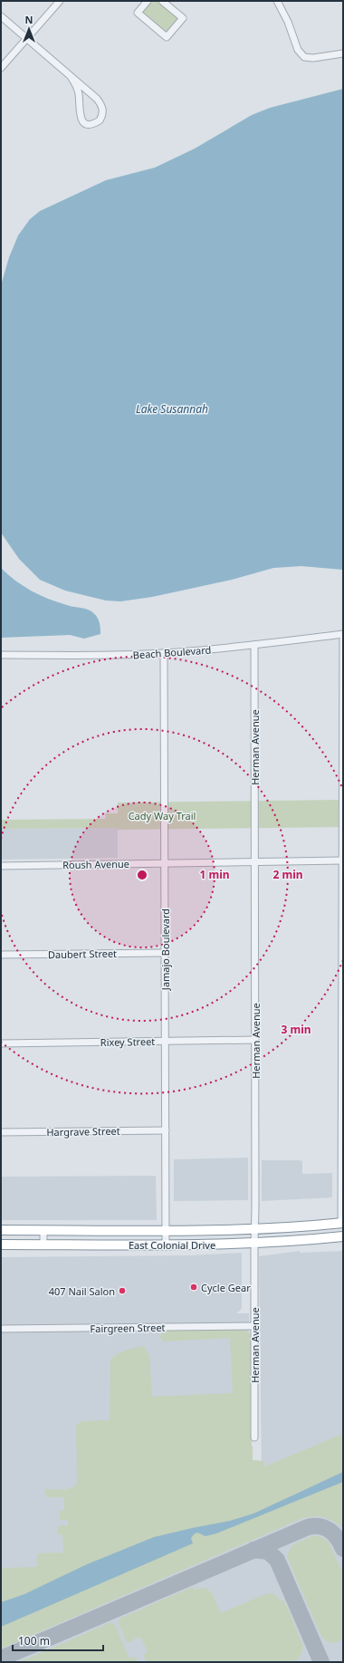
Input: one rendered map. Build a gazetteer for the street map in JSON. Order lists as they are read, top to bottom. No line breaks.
{"streets":{"highway":["East Colonial Drive"],"street":["Beach Boulevard","Herman Avenue","Roush Avenue","Jamajo Boulevard","Daubert Street","Rixey Street","Hargrave Street","Fairgreen Street"]},"crossings":[["Beach Boulevard","Herman Avenue"],["Beach Boulevard","Jamajo Boulevard"],["Herman Avenue","Roush Avenue"],["Herman Avenue","Rixey Street"],["Herman Avenue","East Colonial Drive"],["Herman Avenue","Fairgreen Street"],["Roush Avenue","Jamajo Boulevard"],["Jamajo Boulevard","Daubert Street"],["Jamajo Boulevard","Rixey Street"],["Jamajo Boulevard","Hargrave Street"],["Jamajo Boulevard","East Colonial Drive"]],"water":["Lake Susannah"],"parks":["Cady Way Trail"],"places":["Cycle Gear","407 Nail Salon"],"scale_bar":"100 m","north":"top","rings":["1 min","2 min","3 min"]}
